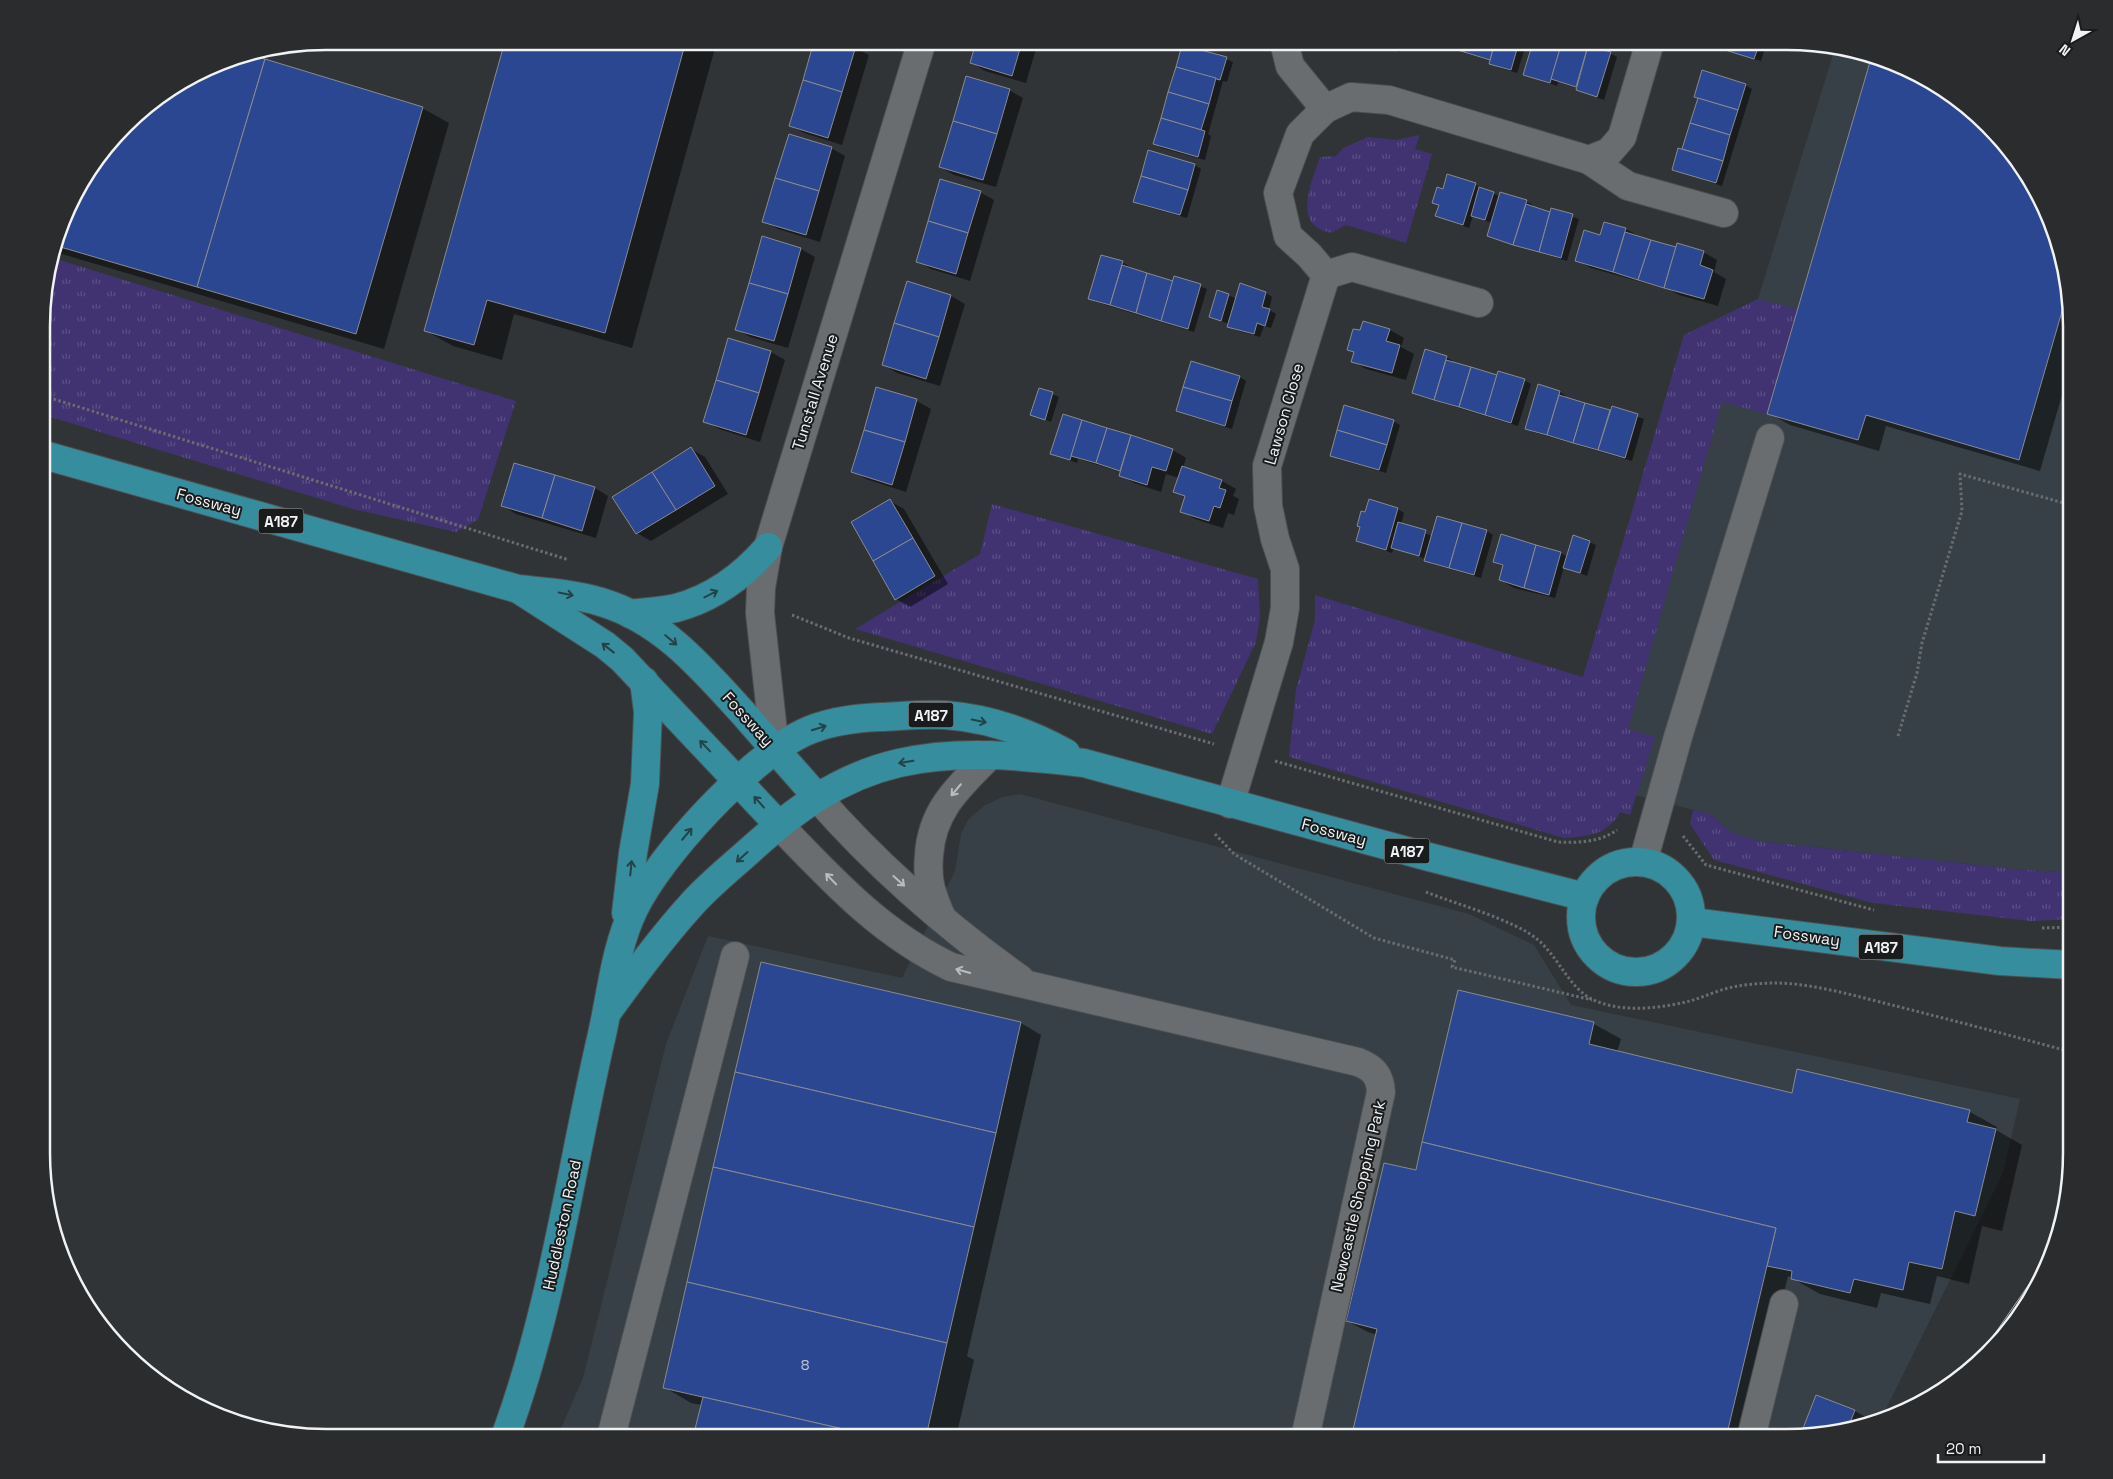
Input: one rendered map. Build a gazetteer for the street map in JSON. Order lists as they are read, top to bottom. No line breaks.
{"streets":{"main road":["Fossway","A187","Huddleston Road"],"street":["Tunstall Avenue","Lawson Close","Newcastle Shopping Park"]},"crossings":[["Tunstall Avenue","Fossway"],["Tunstall Avenue","Huddleston Road"],["Lawson Close","Fossway"],["Fossway","Newcastle Shopping Park"],["Fossway","Huddleston Road"],["Newcastle Shopping Park","Huddleston Road"]],"house_numbers":["8"],"scale_bar":"20 m","north":"bottom left"}
